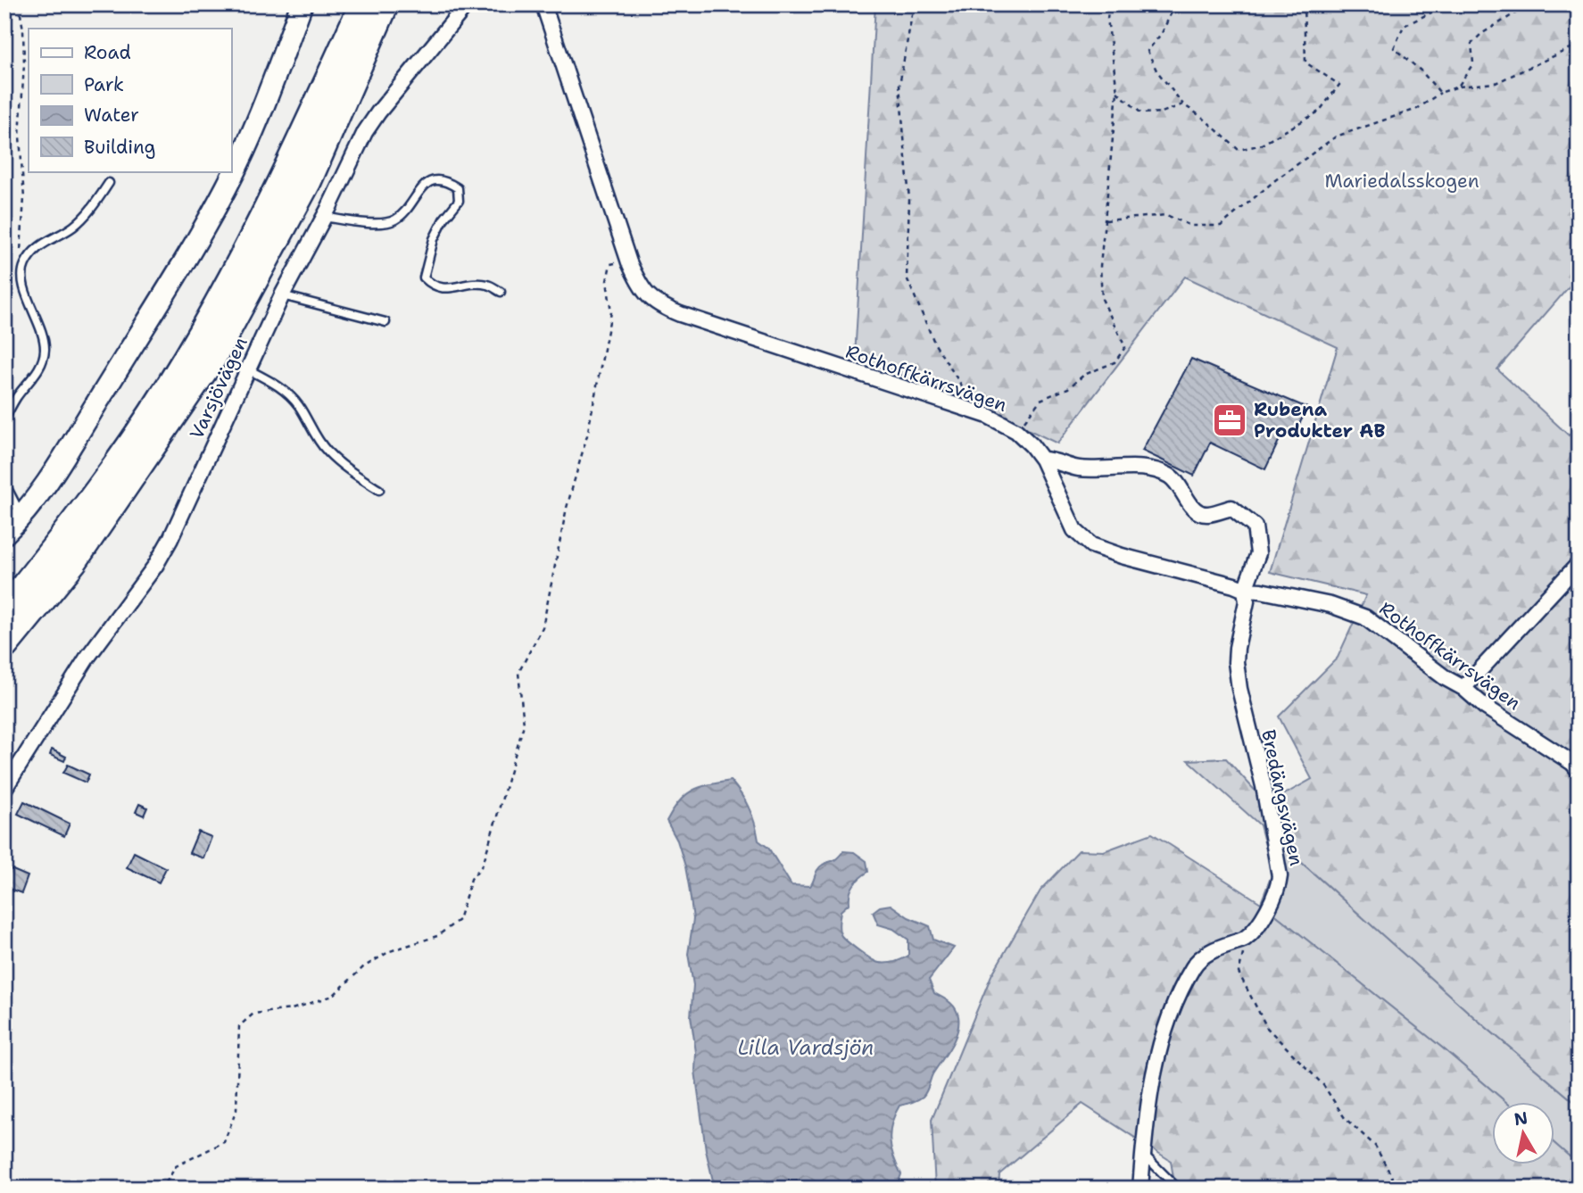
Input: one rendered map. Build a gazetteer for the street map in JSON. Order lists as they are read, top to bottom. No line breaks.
{"streets":{"street":["Rothoffkärrsvägen","Varsjövägen","Bredängsvägen"]},"crossings":[["Rothoffkärrsvägen","Bredängsvägen"]],"water":["Lilla Vardsjön"],"parks":["Mariedalsskogen"],"places":{"office":["Rubena Produkter AB"]},"legend":["Road","Park","Water","Building"],"north":"top"}
